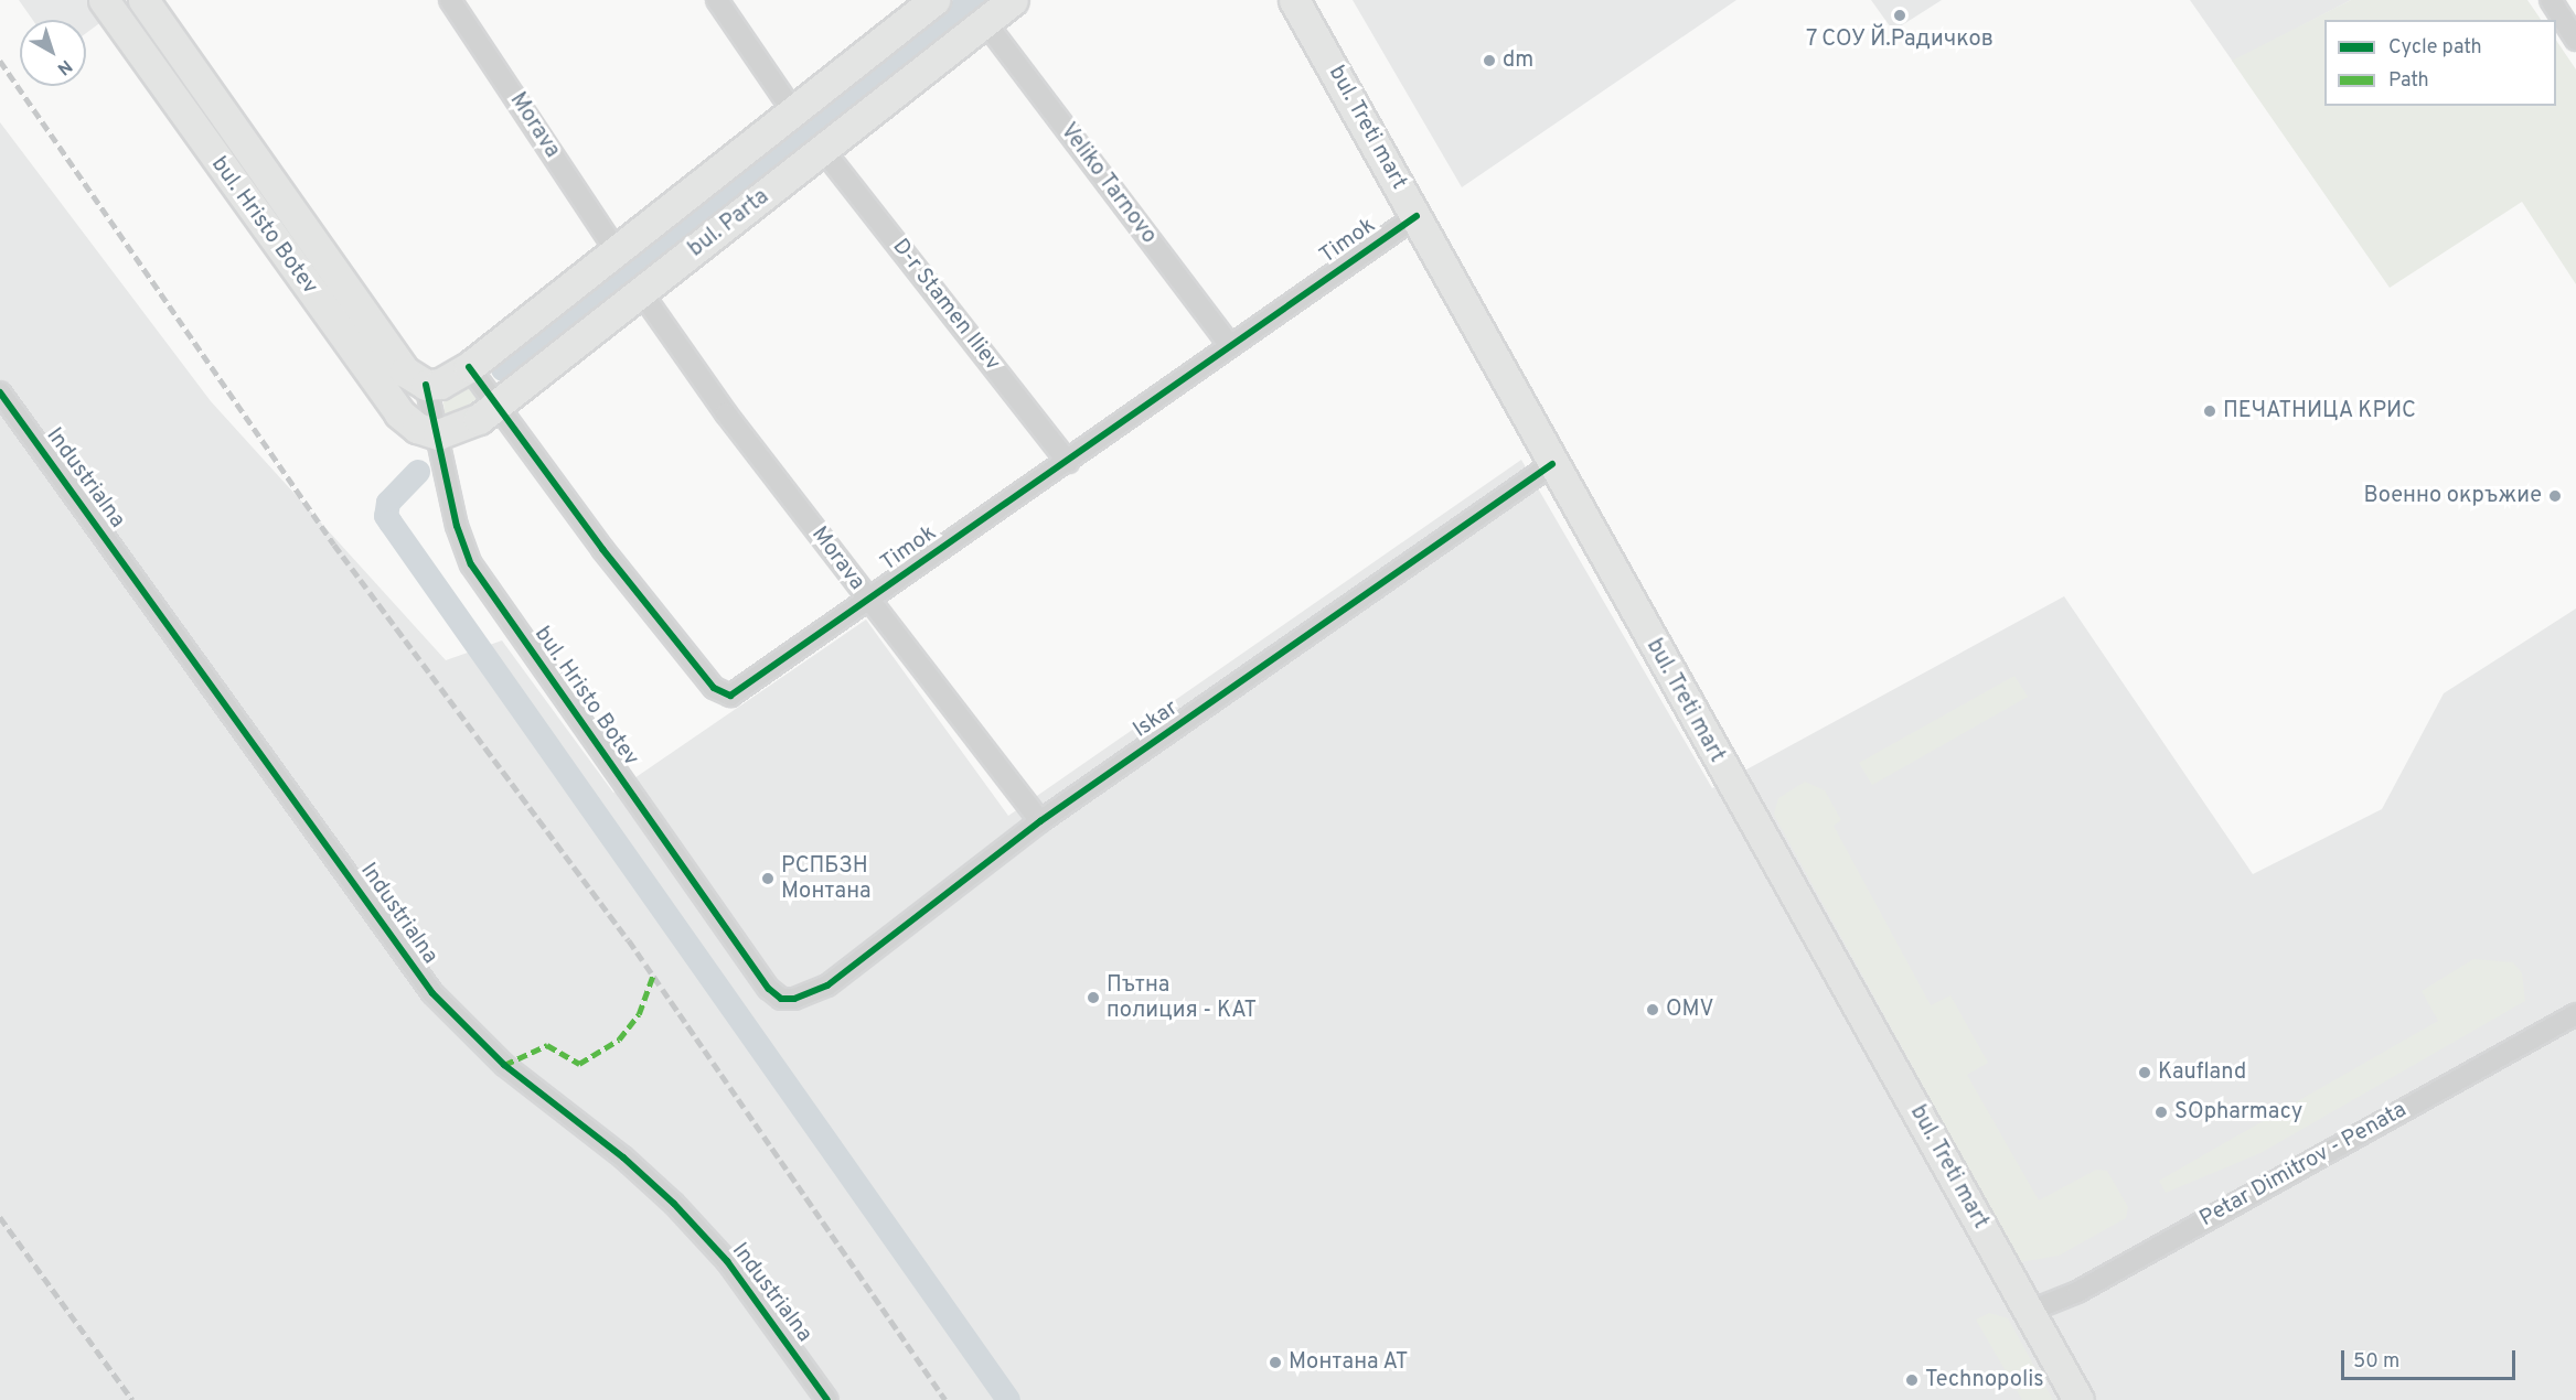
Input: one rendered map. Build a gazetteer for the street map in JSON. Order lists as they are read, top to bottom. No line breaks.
{"streets":{"main road":["bul. Treti mart","bul. Parta","bul. Hristo Botev"],"street":["Morava","Veliko Tarnovo","Timok","D-r Stamen Iliev","Industrialna","Iskar","Petar Dimitrov - Penata"]},"crossings":[["Morava","bul. Parta"],["Morava","Timok"],["Morava","Iskar"],["bul. Treti mart","Timok"],["bul. Treti mart","Iskar"],["bul. Treti mart","Petar Dimitrov - Penata"],["Veliko Tarnovo","bul. Parta"],["Veliko Tarnovo","Timok"],["bul. Parta","bul. Hristo Botev"],["bul. Parta","Timok"],["bul. Parta","D-r Stamen Iliev"],["bul. Hristo Botev","Iskar"],["Timok","D-r Stamen Iliev"]],"places":["7 СОУ Й.Радичков","dm","ПЕЧАТНИЦА КРИС","Военно окръжие","РСПБЗН Монтана","Пътна полиция - КАТ","OMV","Kaufland","SOpharmacy","Монтана АТ","Technopolis"],"legend":["Cycle path","Path"],"scale_bar":"50 m","north":"bottom right"}
